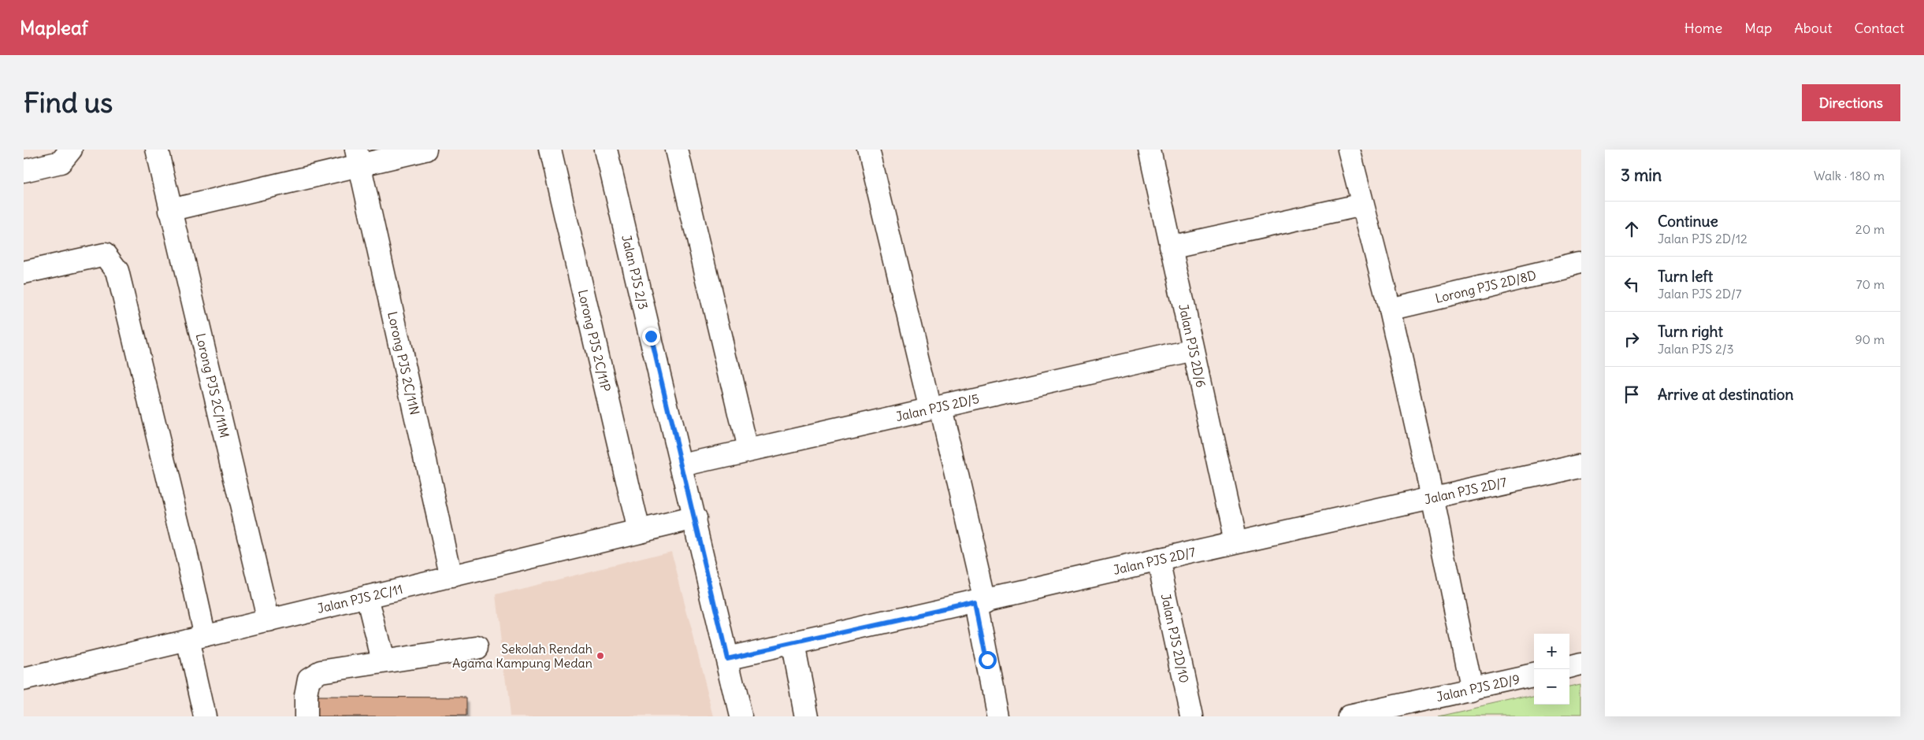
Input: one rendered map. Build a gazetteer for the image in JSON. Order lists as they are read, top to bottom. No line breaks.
{"streets":{"street":["Jalan PJS 2/3","Lorong PJS 2D/8D","Lorong PJS 2C/11P","Jalan PJS 2D/6","Lorong PJS 2C/11N","Lorong PJS 2C/11M","Jalan PJS 2D/5","Jalan PJS 2D/7","Jalan PJS 2C/11","Jalan PJS 2D/10","Jalan PJS 2D/9"]},"crossings":[["Jalan PJS 2/3","Jalan PJS 2D/5"],["Jalan PJS 2/3","Jalan PJS 2D/7"],["Jalan PJS 2/3","Jalan PJS 2C/11"],["Lorong PJS 2C/11P","Jalan PJS 2C/11"],["Jalan PJS 2D/6","Jalan PJS 2D/5"],["Jalan PJS 2D/6","Jalan PJS 2D/7"],["Lorong PJS 2C/11N","Jalan PJS 2C/11"],["Lorong PJS 2C/11M","Jalan PJS 2C/11"],["Jalan PJS 2D/7","Jalan PJS 2D/10"]],"places":["Sekolah Rendah Agama Kampung Medan"],"page":{"header":"Mapleaf","nav":["Home","Map","About","Contact"],"buttons":"Directions","title":"Find us","heading":["3 min","Walk · 180 m"],"list":[["Continue","Jalan PJS 2D/12","20 m"],["Turn left","Jalan PJS 2D/7","70 m"],["Turn right","Jalan PJS 2/3","90 m"],"Arrive at destination"],"map_buttons":["+","−"]}}
